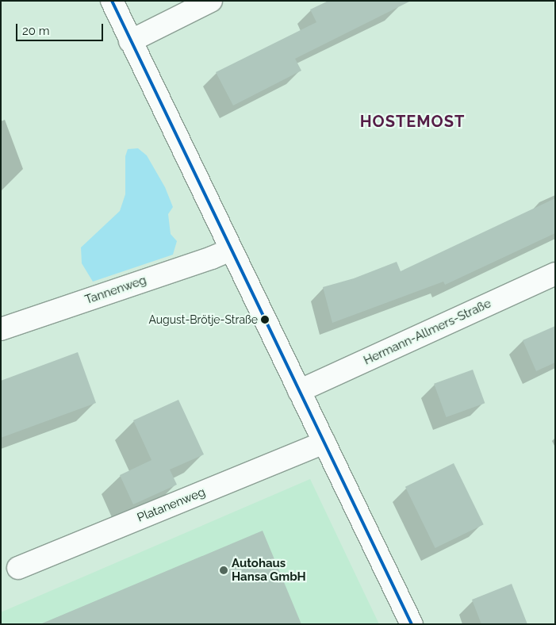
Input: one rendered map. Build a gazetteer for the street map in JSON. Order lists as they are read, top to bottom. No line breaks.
{"streets":{"street":["Tannenweg","Hermann-Allmers-Straße","Platanenweg"]},"districts":["HOSTEMOST"],"places":["August-Brötje-Straße","Autohaus Hansa GmbH"],"scale_bar":"20 m"}
